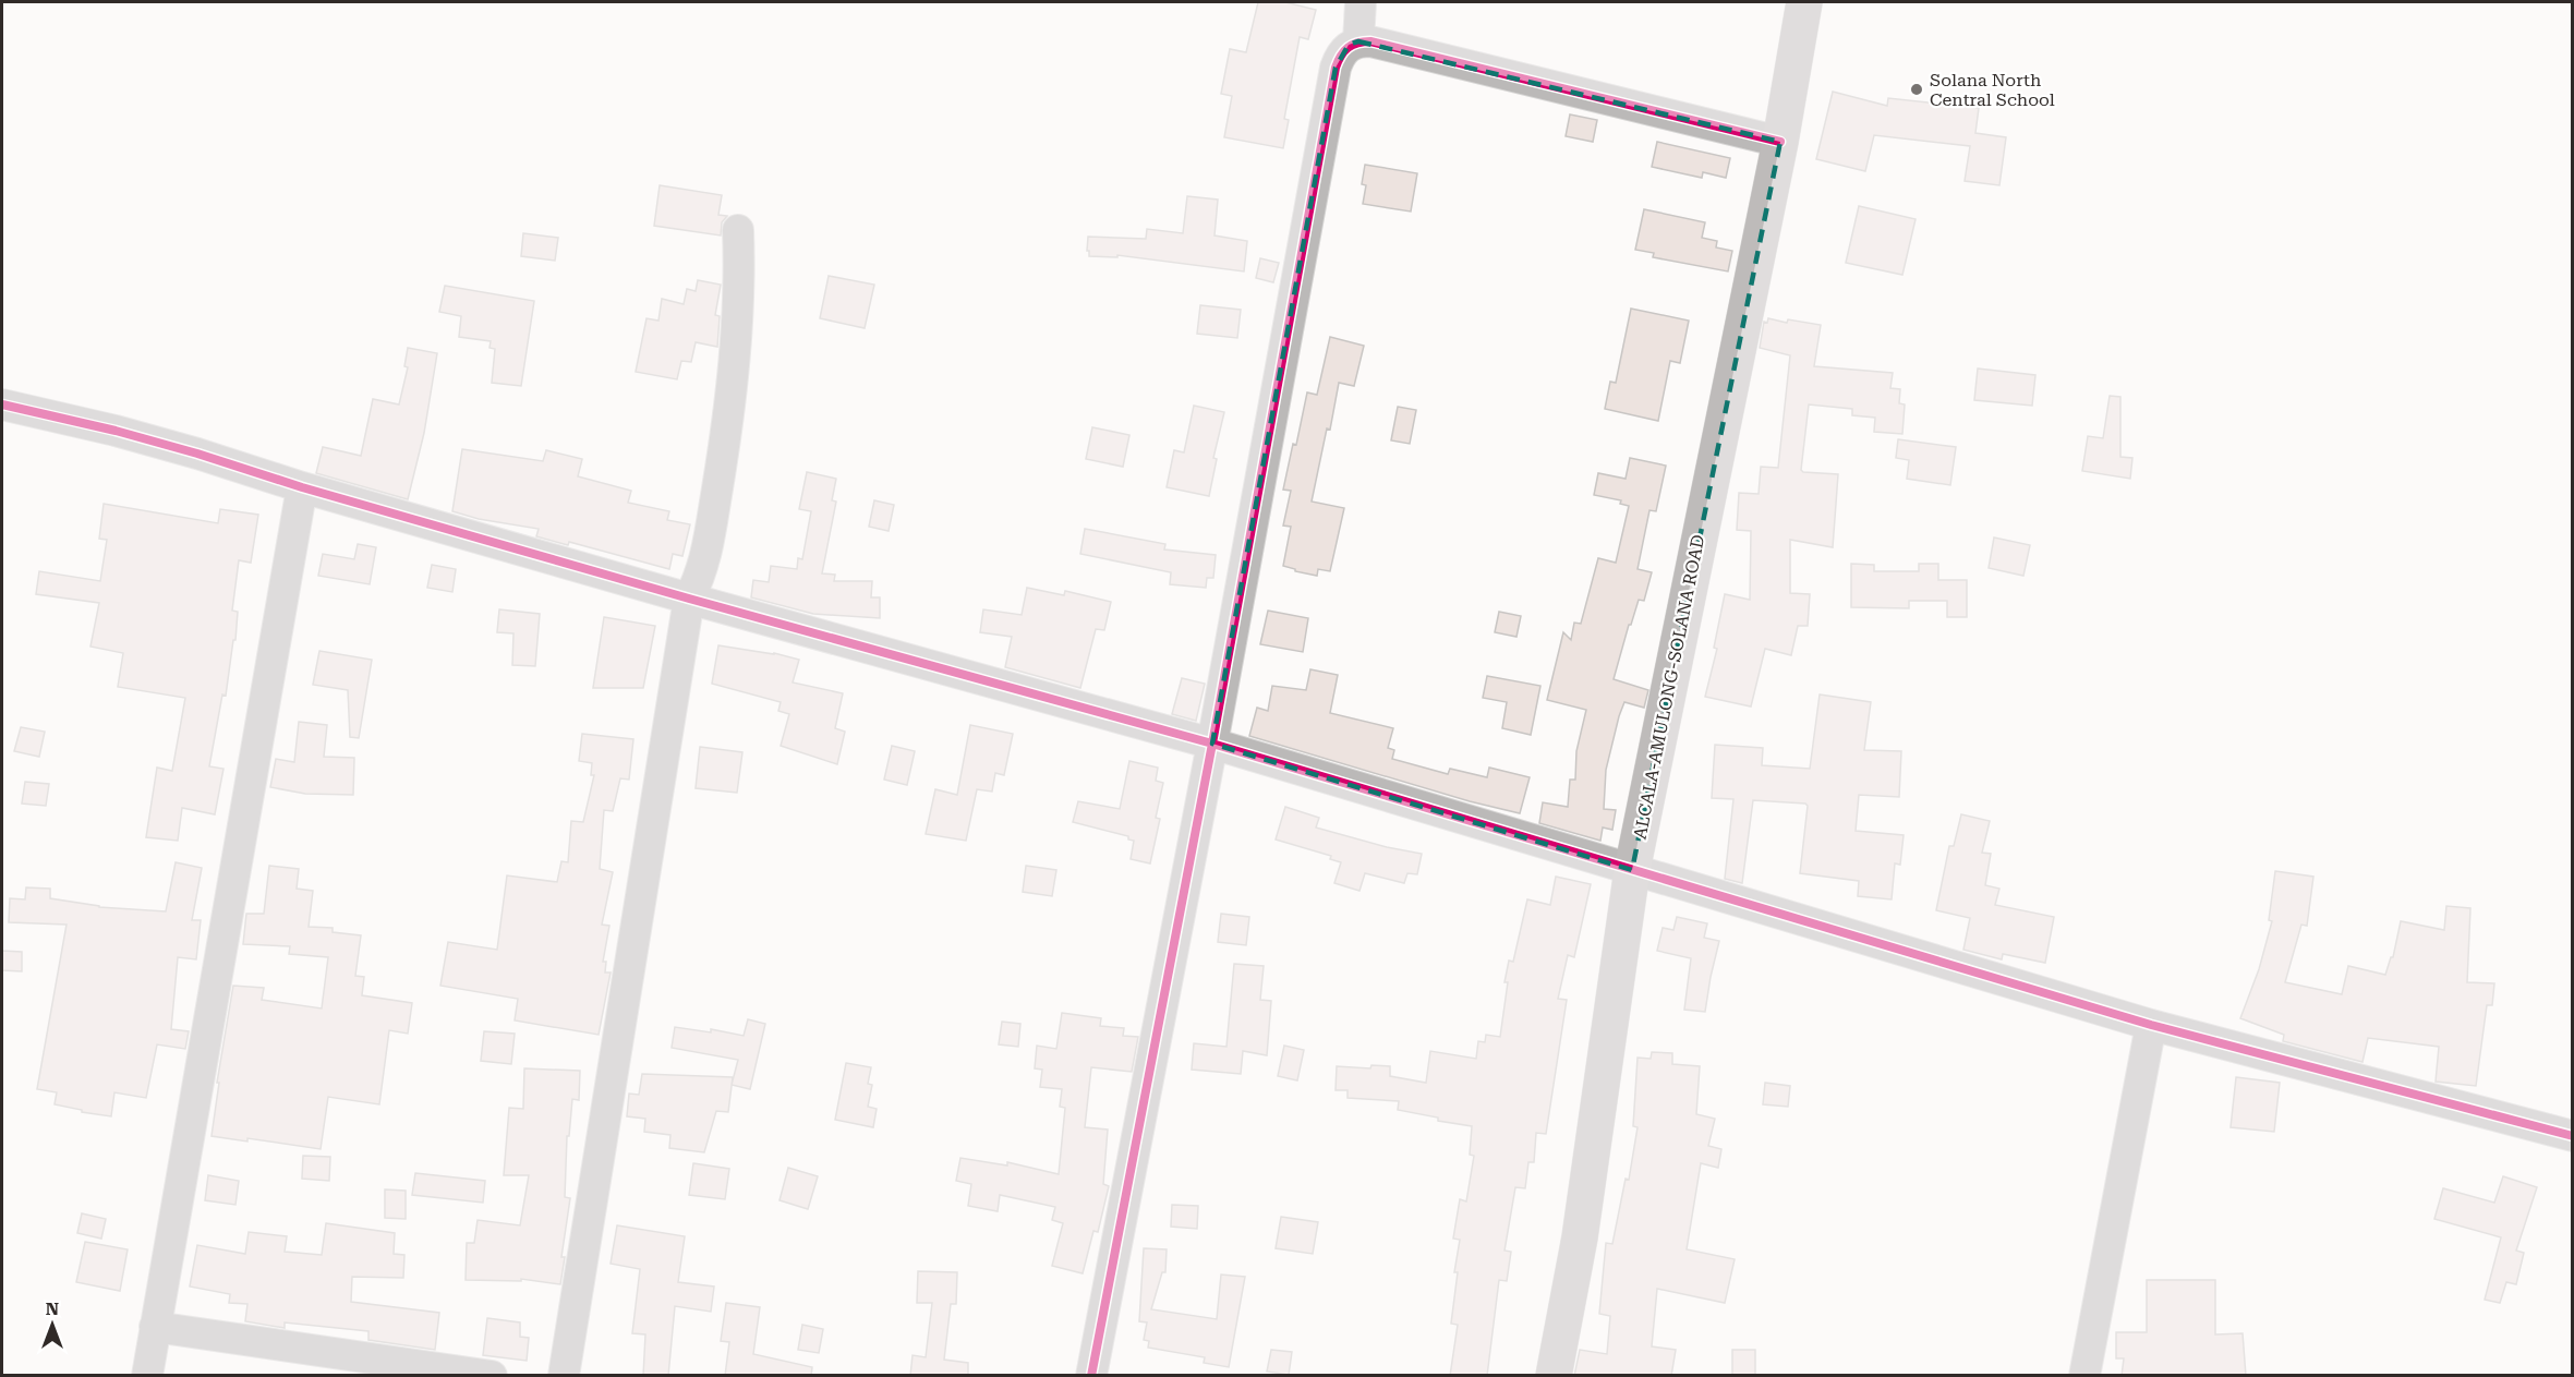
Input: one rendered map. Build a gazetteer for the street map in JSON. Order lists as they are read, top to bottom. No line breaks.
{"streets":{"main road":["ALCALA-AMULONG-SOLANA ROAD"]},"places":["Solana North Central School"],"north":"top"}
